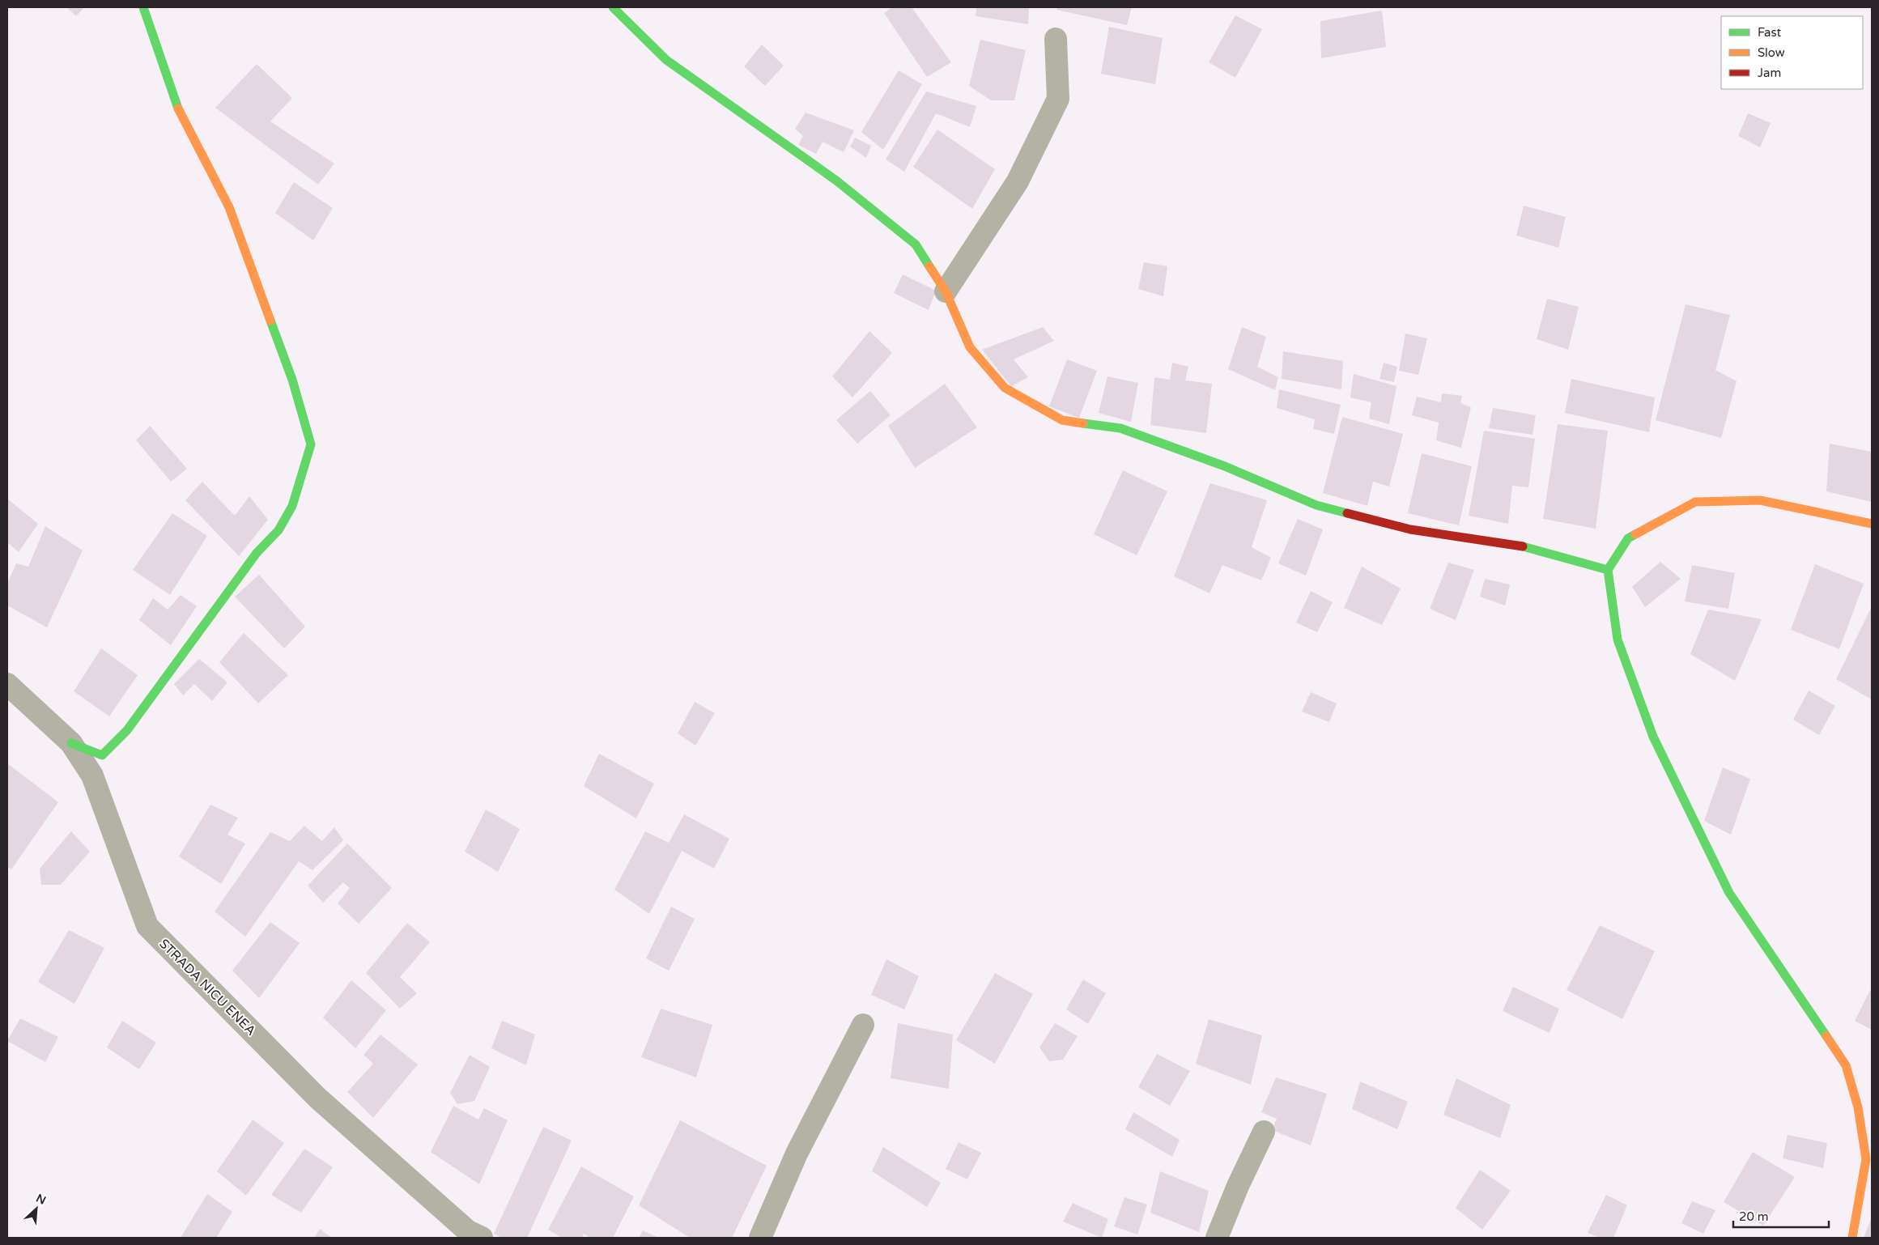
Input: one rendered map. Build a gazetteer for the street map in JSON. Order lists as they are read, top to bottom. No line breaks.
{"streets":{"street":["STRADA NICU ENEA"]},"legend":["Fast","Slow","Jam"],"scale_bar":"20 m","north":"top right"}
